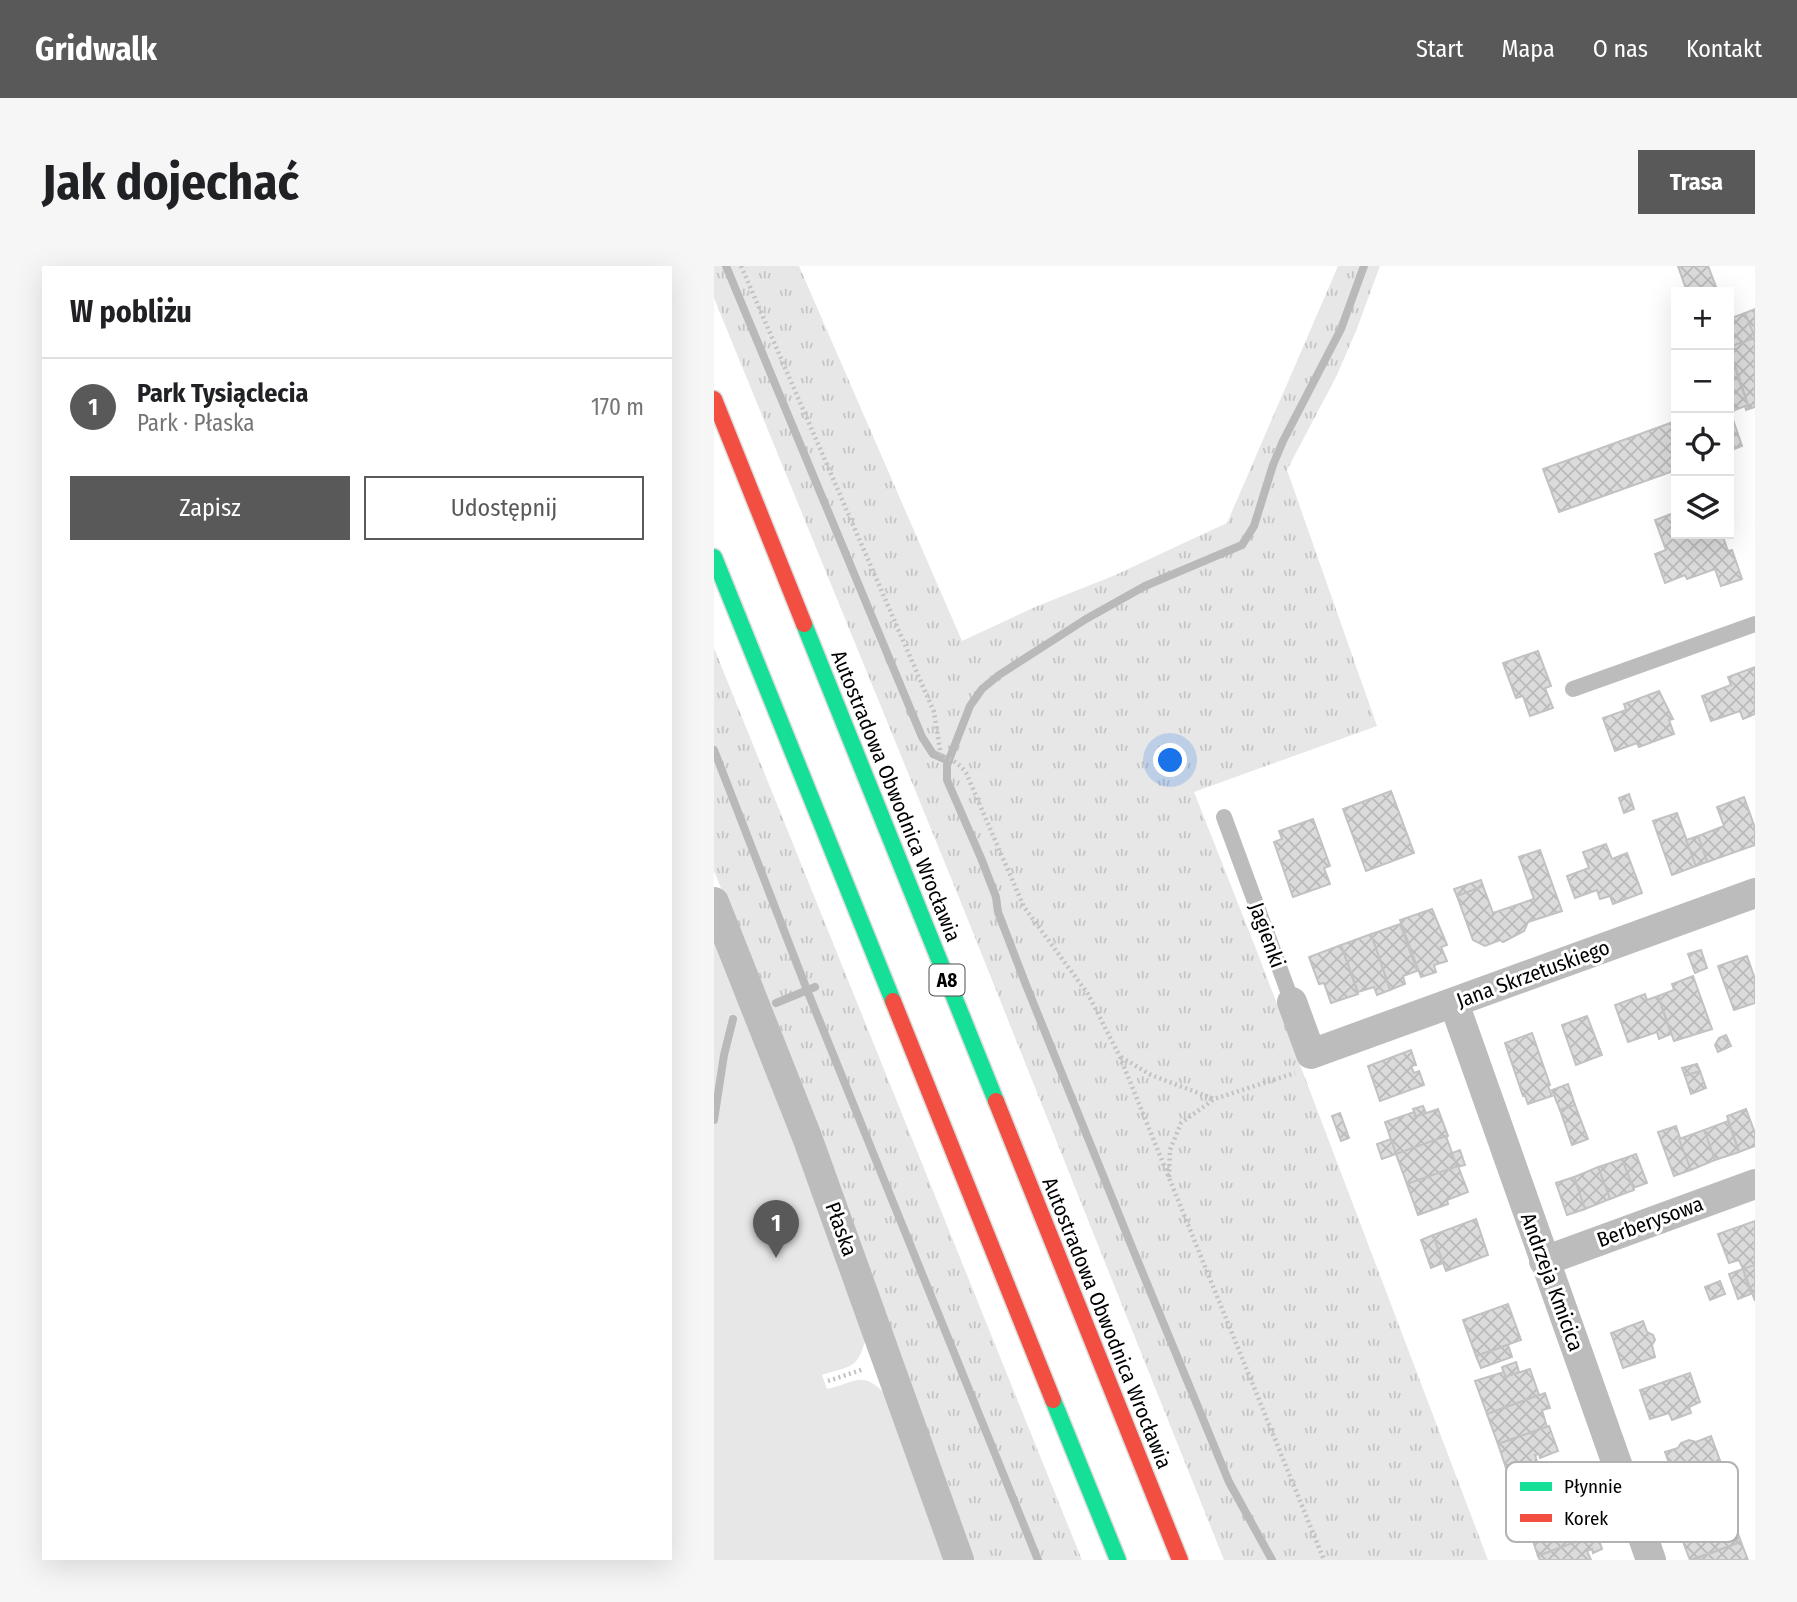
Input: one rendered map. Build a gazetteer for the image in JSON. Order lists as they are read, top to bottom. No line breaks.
{"streets":{"highway":["Autostradowa Obwodnica Wrocławia","A8"],"street":["Jagienki","Jana Skrzetuskiego","Berberysowa","Płaska","Andrzeja Kmicica"]},"crossings":[["Jagienki","Jana Skrzetuskiego"],["Jana Skrzetuskiego","Andrzeja Kmicica"],["Berberysowa","Andrzeja Kmicica"]],"legend":["Płynnie","Korek"],"page":{"header":"Gridwalk","nav":["Start","Mapa","O nas","Kontakt"],"buttons":["Trasa",["Zapisz","Udostępnij"]],"title":"Jak dojechać","heading":"W pobliżu","map_buttons":["+","−"],"list":[{"mark":"1","name":"Park Tysiąclecia","note":"Park · Płaska","value":"170 m"}],"pins":"1"}}
